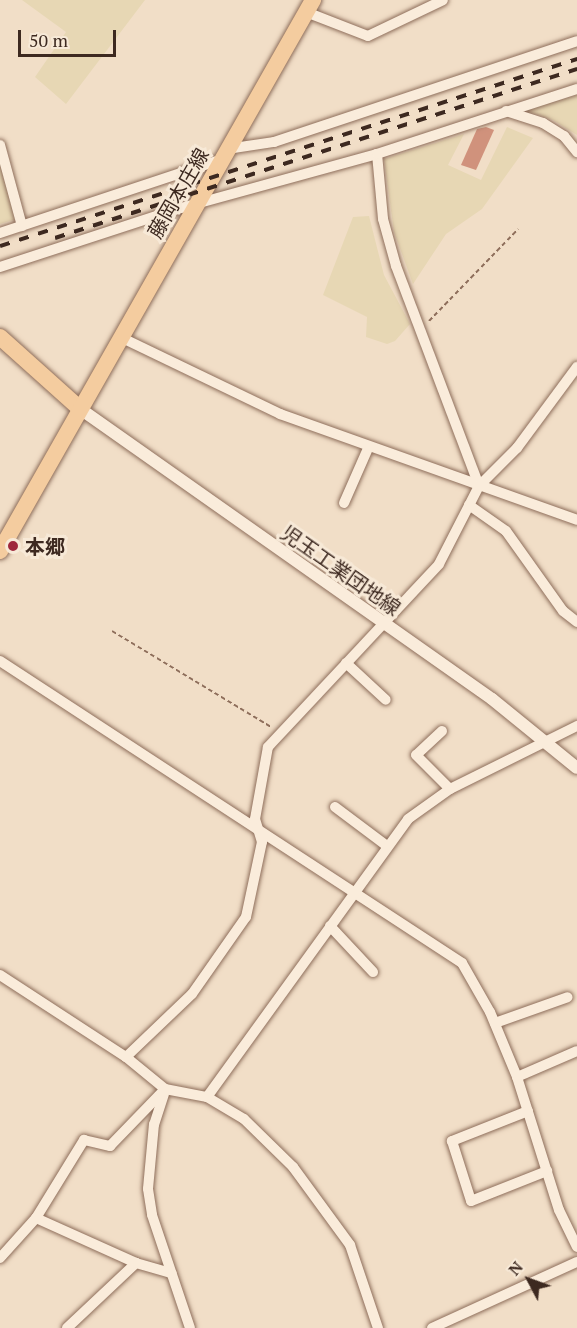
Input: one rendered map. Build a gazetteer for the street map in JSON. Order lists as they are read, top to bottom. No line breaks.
{"streets":{"main road":["藤岡本庄線"],"street":["児玉工業団地線"]},"crossings":[["藤岡本庄線","児玉工業団地線"]],"places":["本郷"],"scale_bar":"50 m","north":"top left"}
